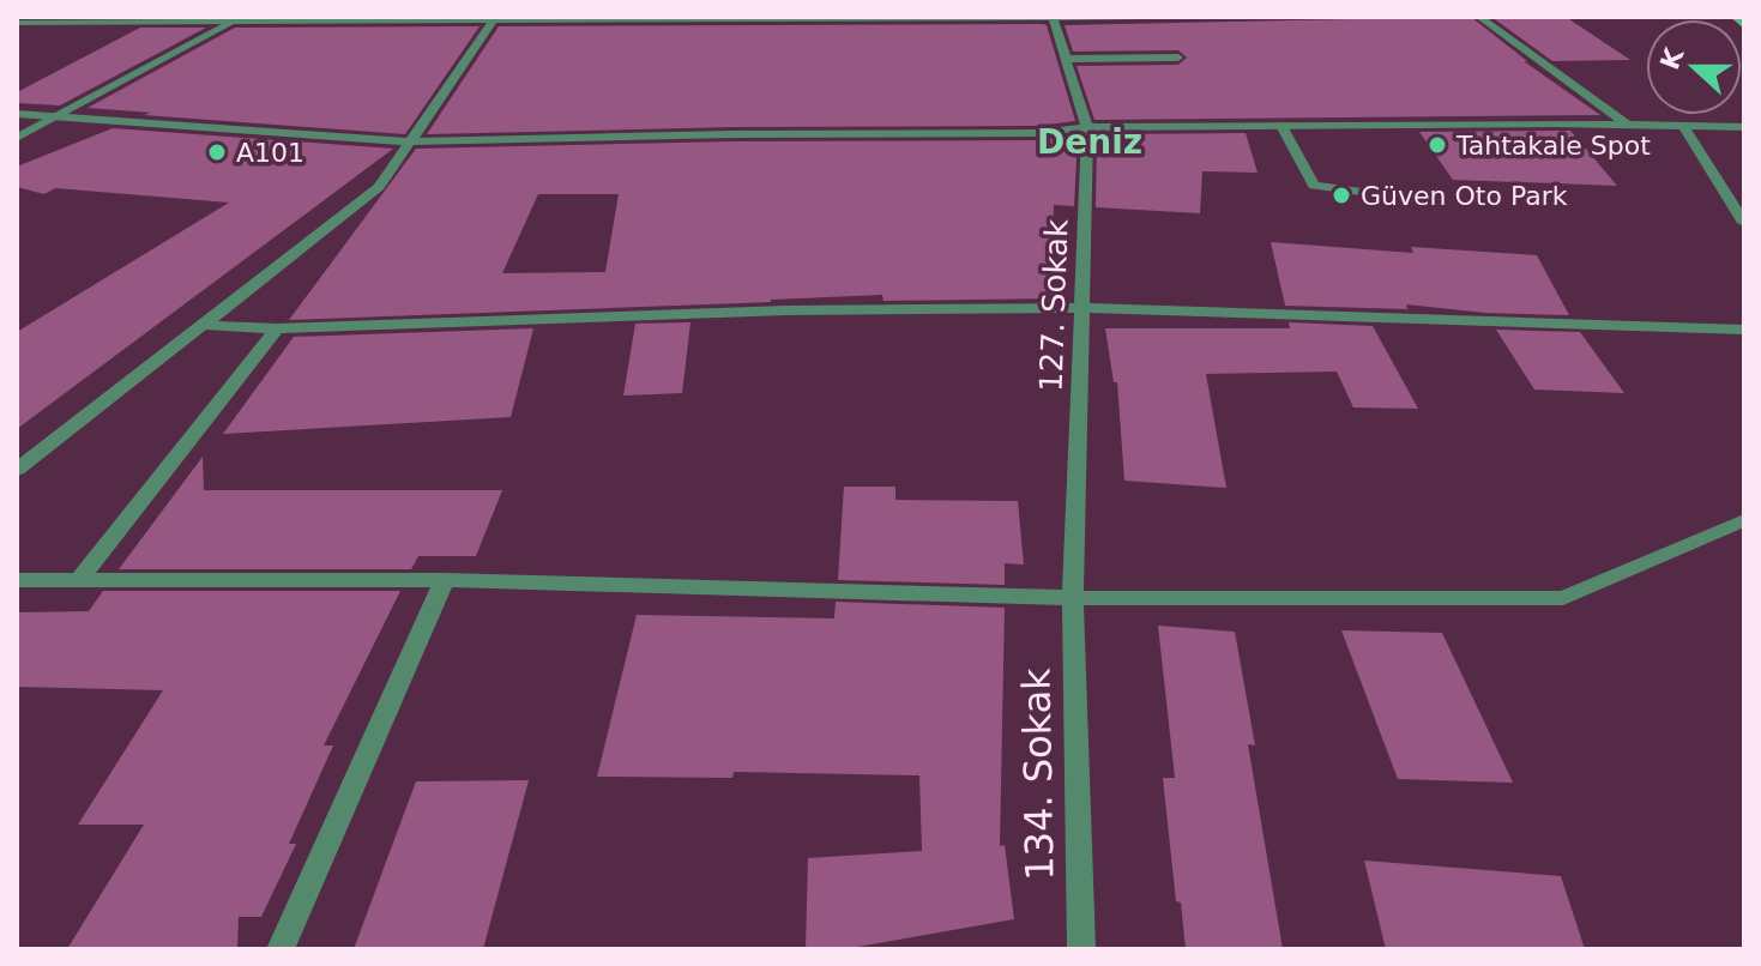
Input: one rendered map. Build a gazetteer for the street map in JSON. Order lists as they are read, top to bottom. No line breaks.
{"streets":{"street":["127. Sokak","134. Sokak"]},"crossings":[["127. Sokak","134. Sokak"]],"districts":["Deniz"],"places":["Tahtakale Spot","A101","Güven Oto Park"],"north":"left"}
